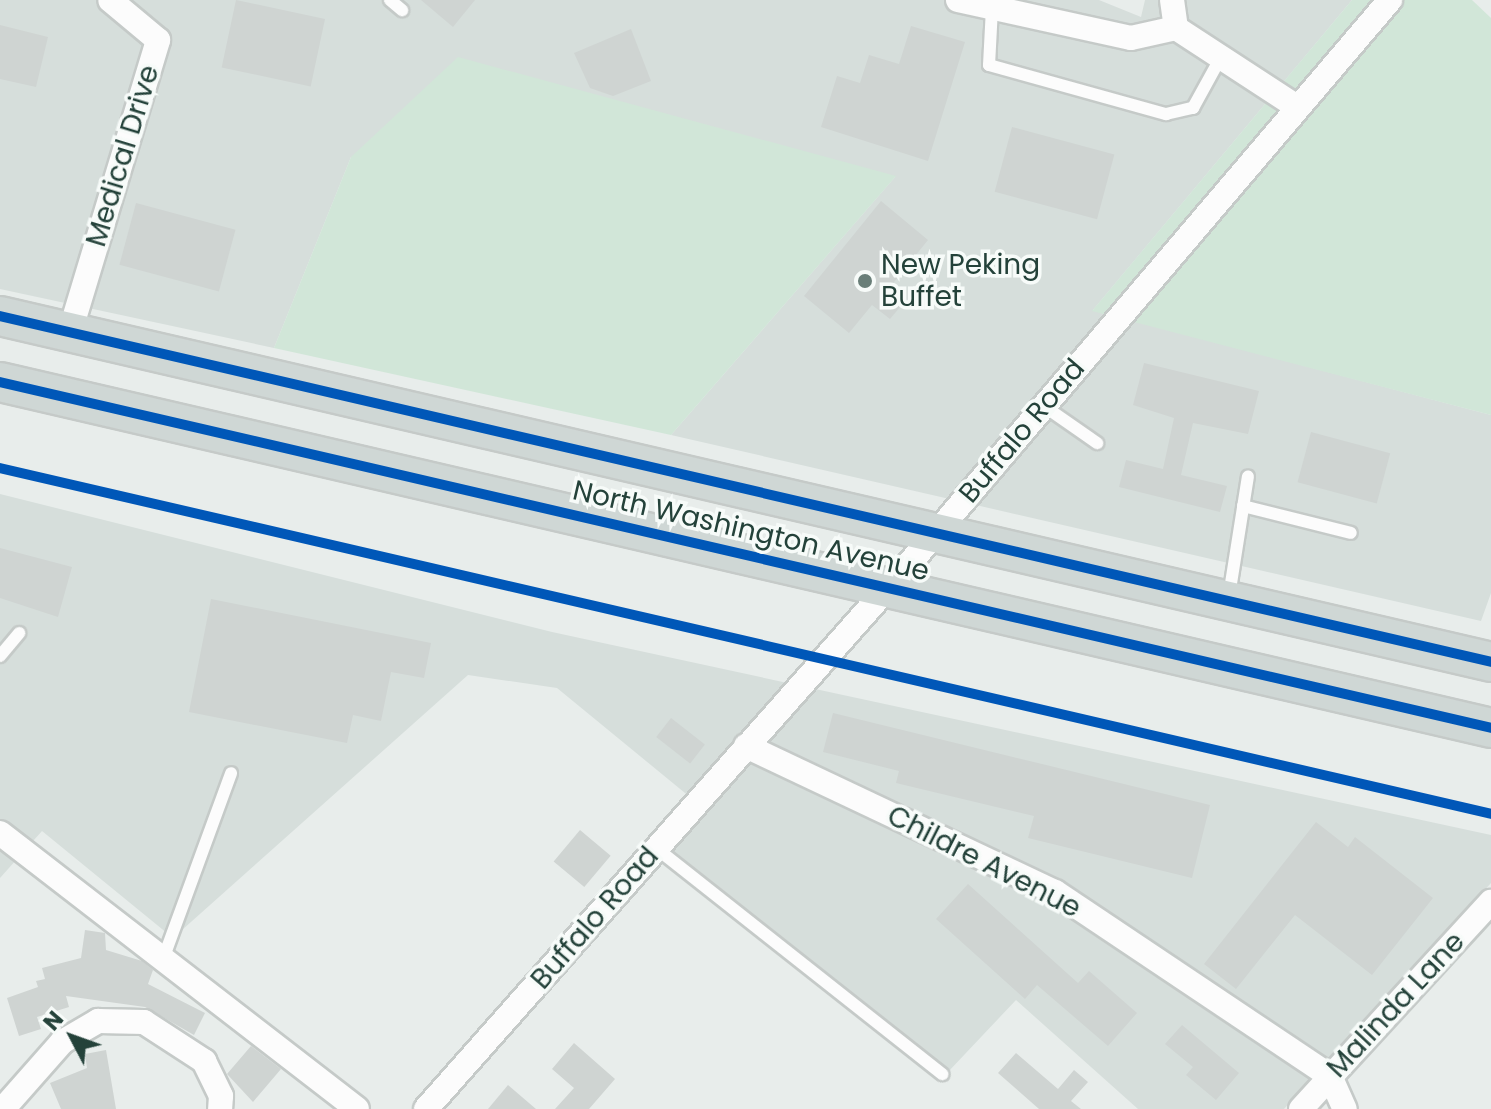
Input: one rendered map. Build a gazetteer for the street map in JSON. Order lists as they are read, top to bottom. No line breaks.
{"streets":{"main road":["North Washington Avenue"],"street":["Medical Drive","Buffalo Road","Childre Avenue","Malinda Lane"]},"crossings":[["Medical Drive","North Washington Avenue"],["Buffalo Road","North Washington Avenue"],["Buffalo Road","Childre Avenue"],["Childre Avenue","Malinda Lane"]],"places":["New Peking Buffet"],"north":"top left"}
